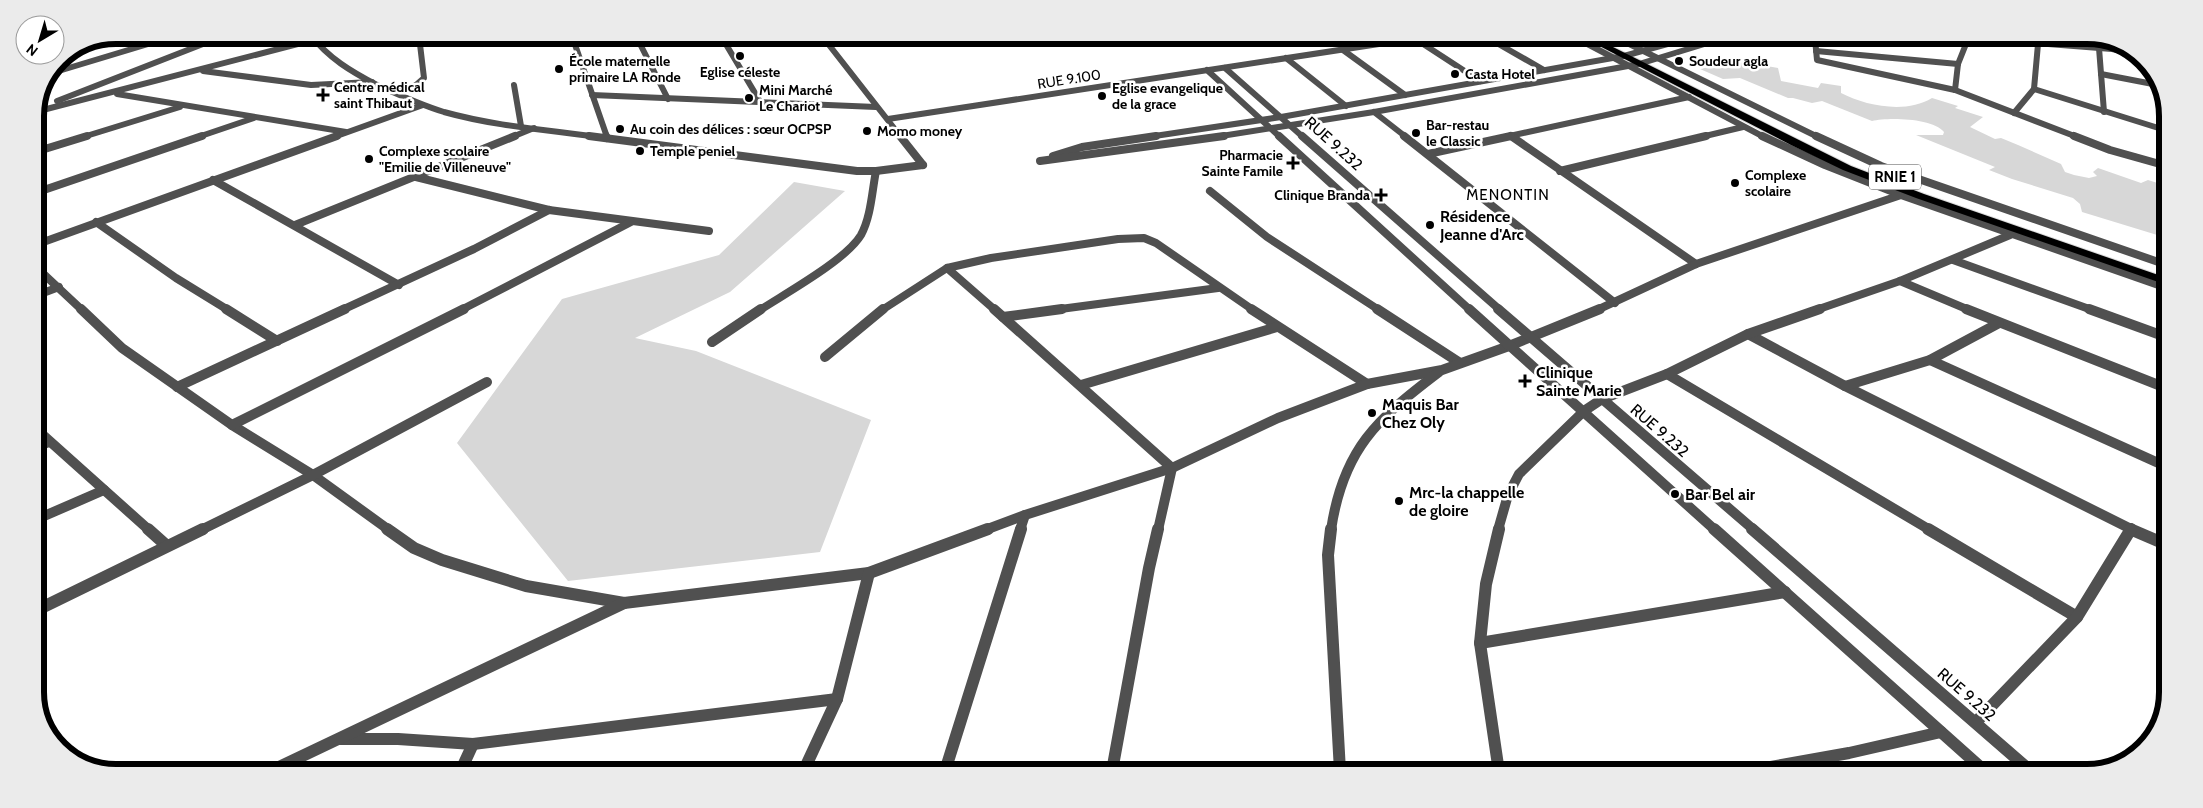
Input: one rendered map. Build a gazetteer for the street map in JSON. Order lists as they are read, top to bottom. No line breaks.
{"streets":{"highway":["RNIE 1"],"street":["RUE 9.100","RUE 9.232"]},"crossings":[["RUE 9.100","RUE 9.232"]],"districts":["MENONTIN"],"places":{"other":["Eglise céleste","Soudeur agla","École maternelle primaire LA Ronde","Casta Hotel","Eglise evangelique de la grace","Mini Marché Le Chariot","Au coin des délices : sœur OCPSP","Momo money","Bar-restau le Classic","Temple peniel","Complexe scolaire \"Emilie de Villeneuve\"","Complexe scolaire","Résidence Jeanne d'Arc","Maquis Bar Chez Oly","Bar Bel air","Mrc-la chappelle de gloire"],"health":["Centre médical saint Thibaut","Pharmacie Sainte Famile","Clinique Branda","Clinique Sainte Marie"]},"north":"bottom left"}
